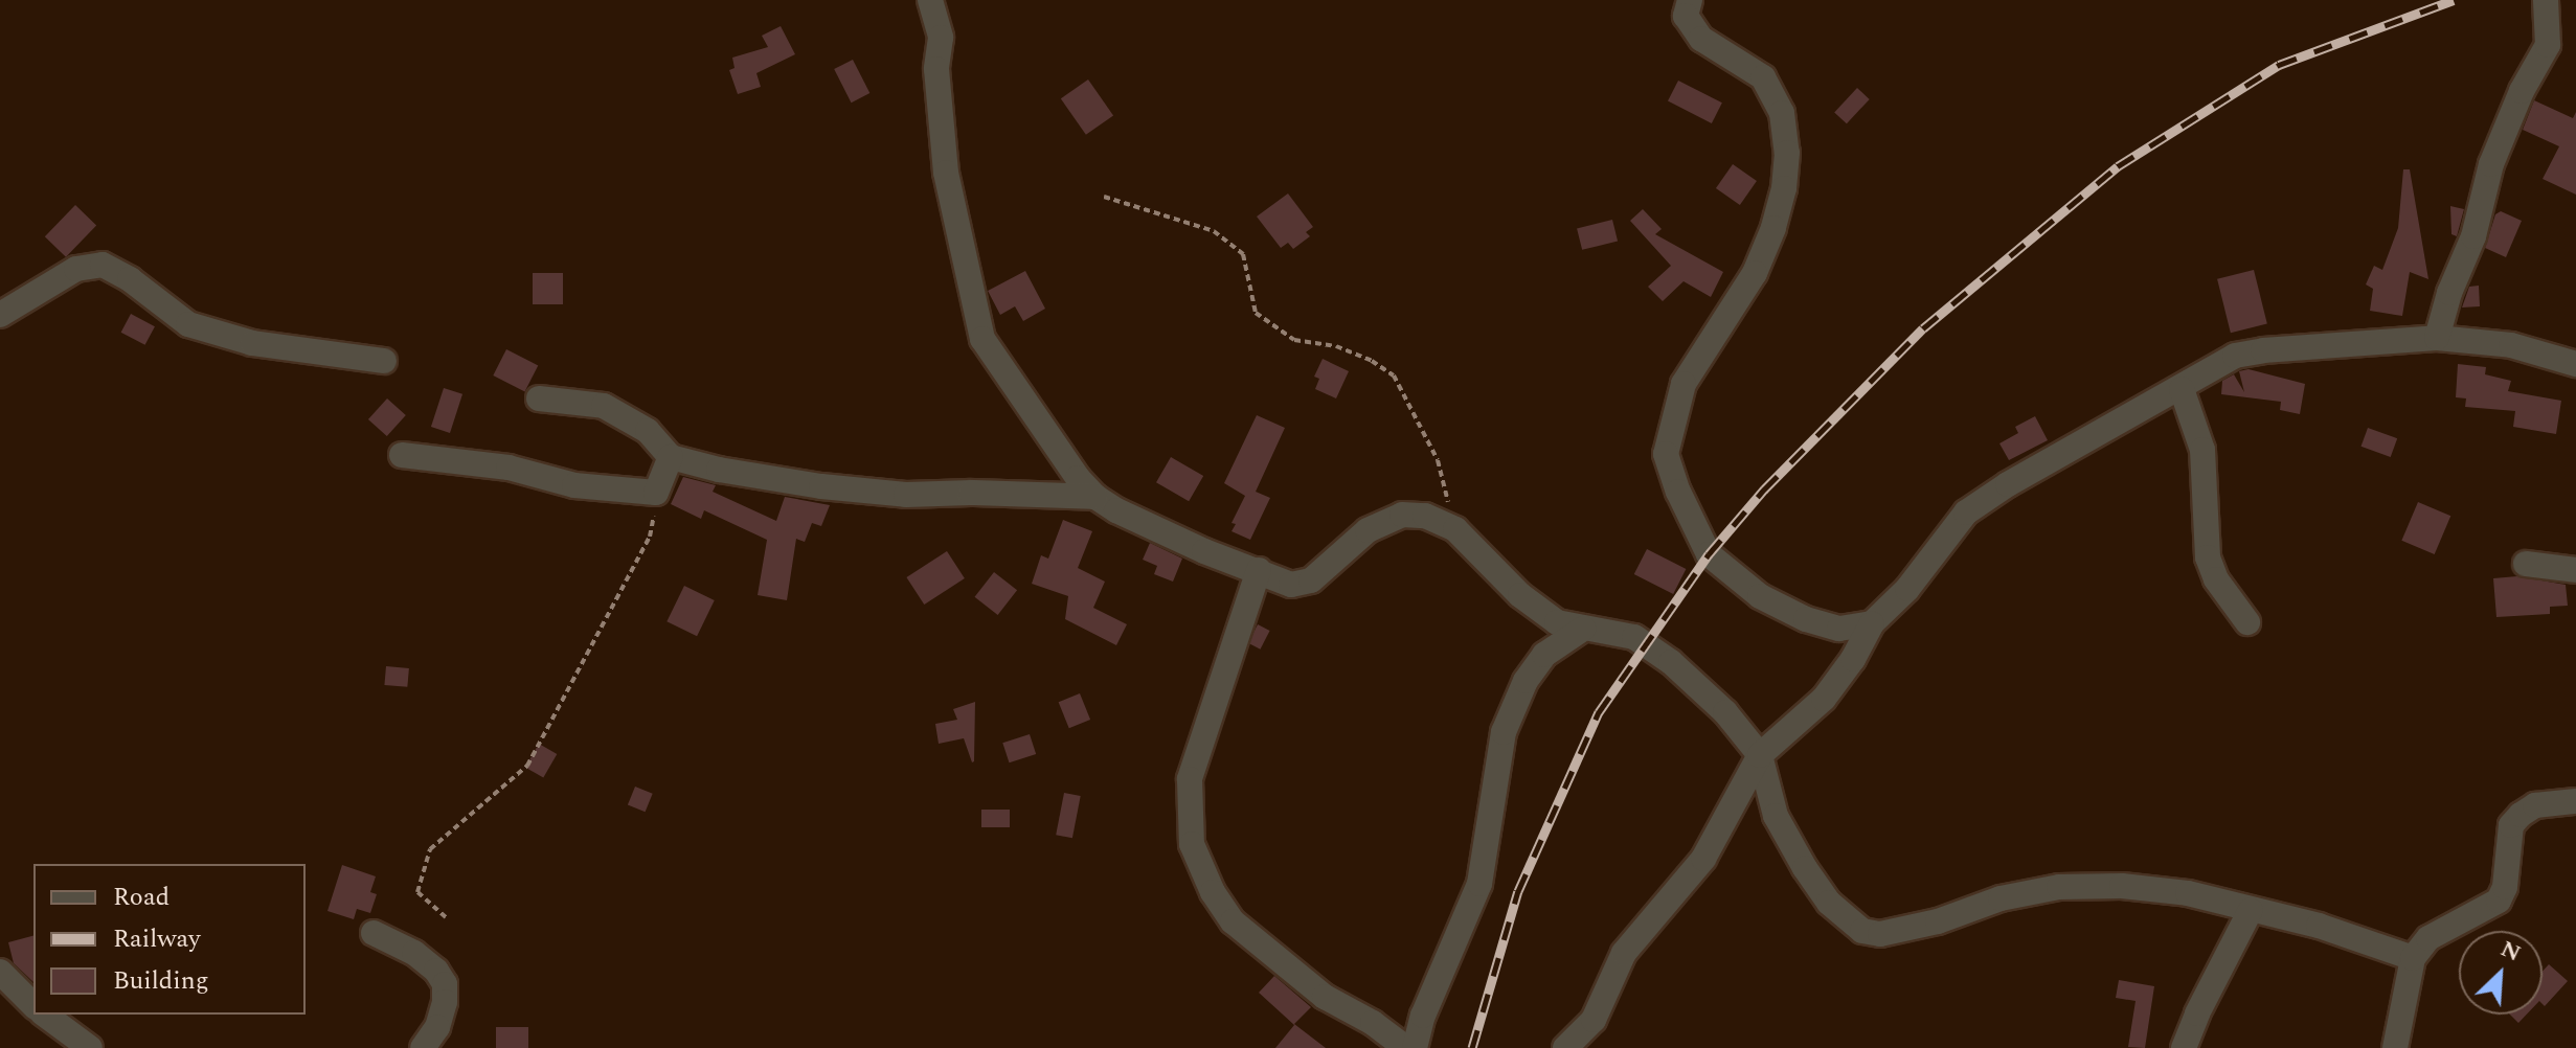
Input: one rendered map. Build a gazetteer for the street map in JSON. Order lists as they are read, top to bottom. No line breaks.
{"legend":["Road","Railway","Building"],"north":"top right"}
